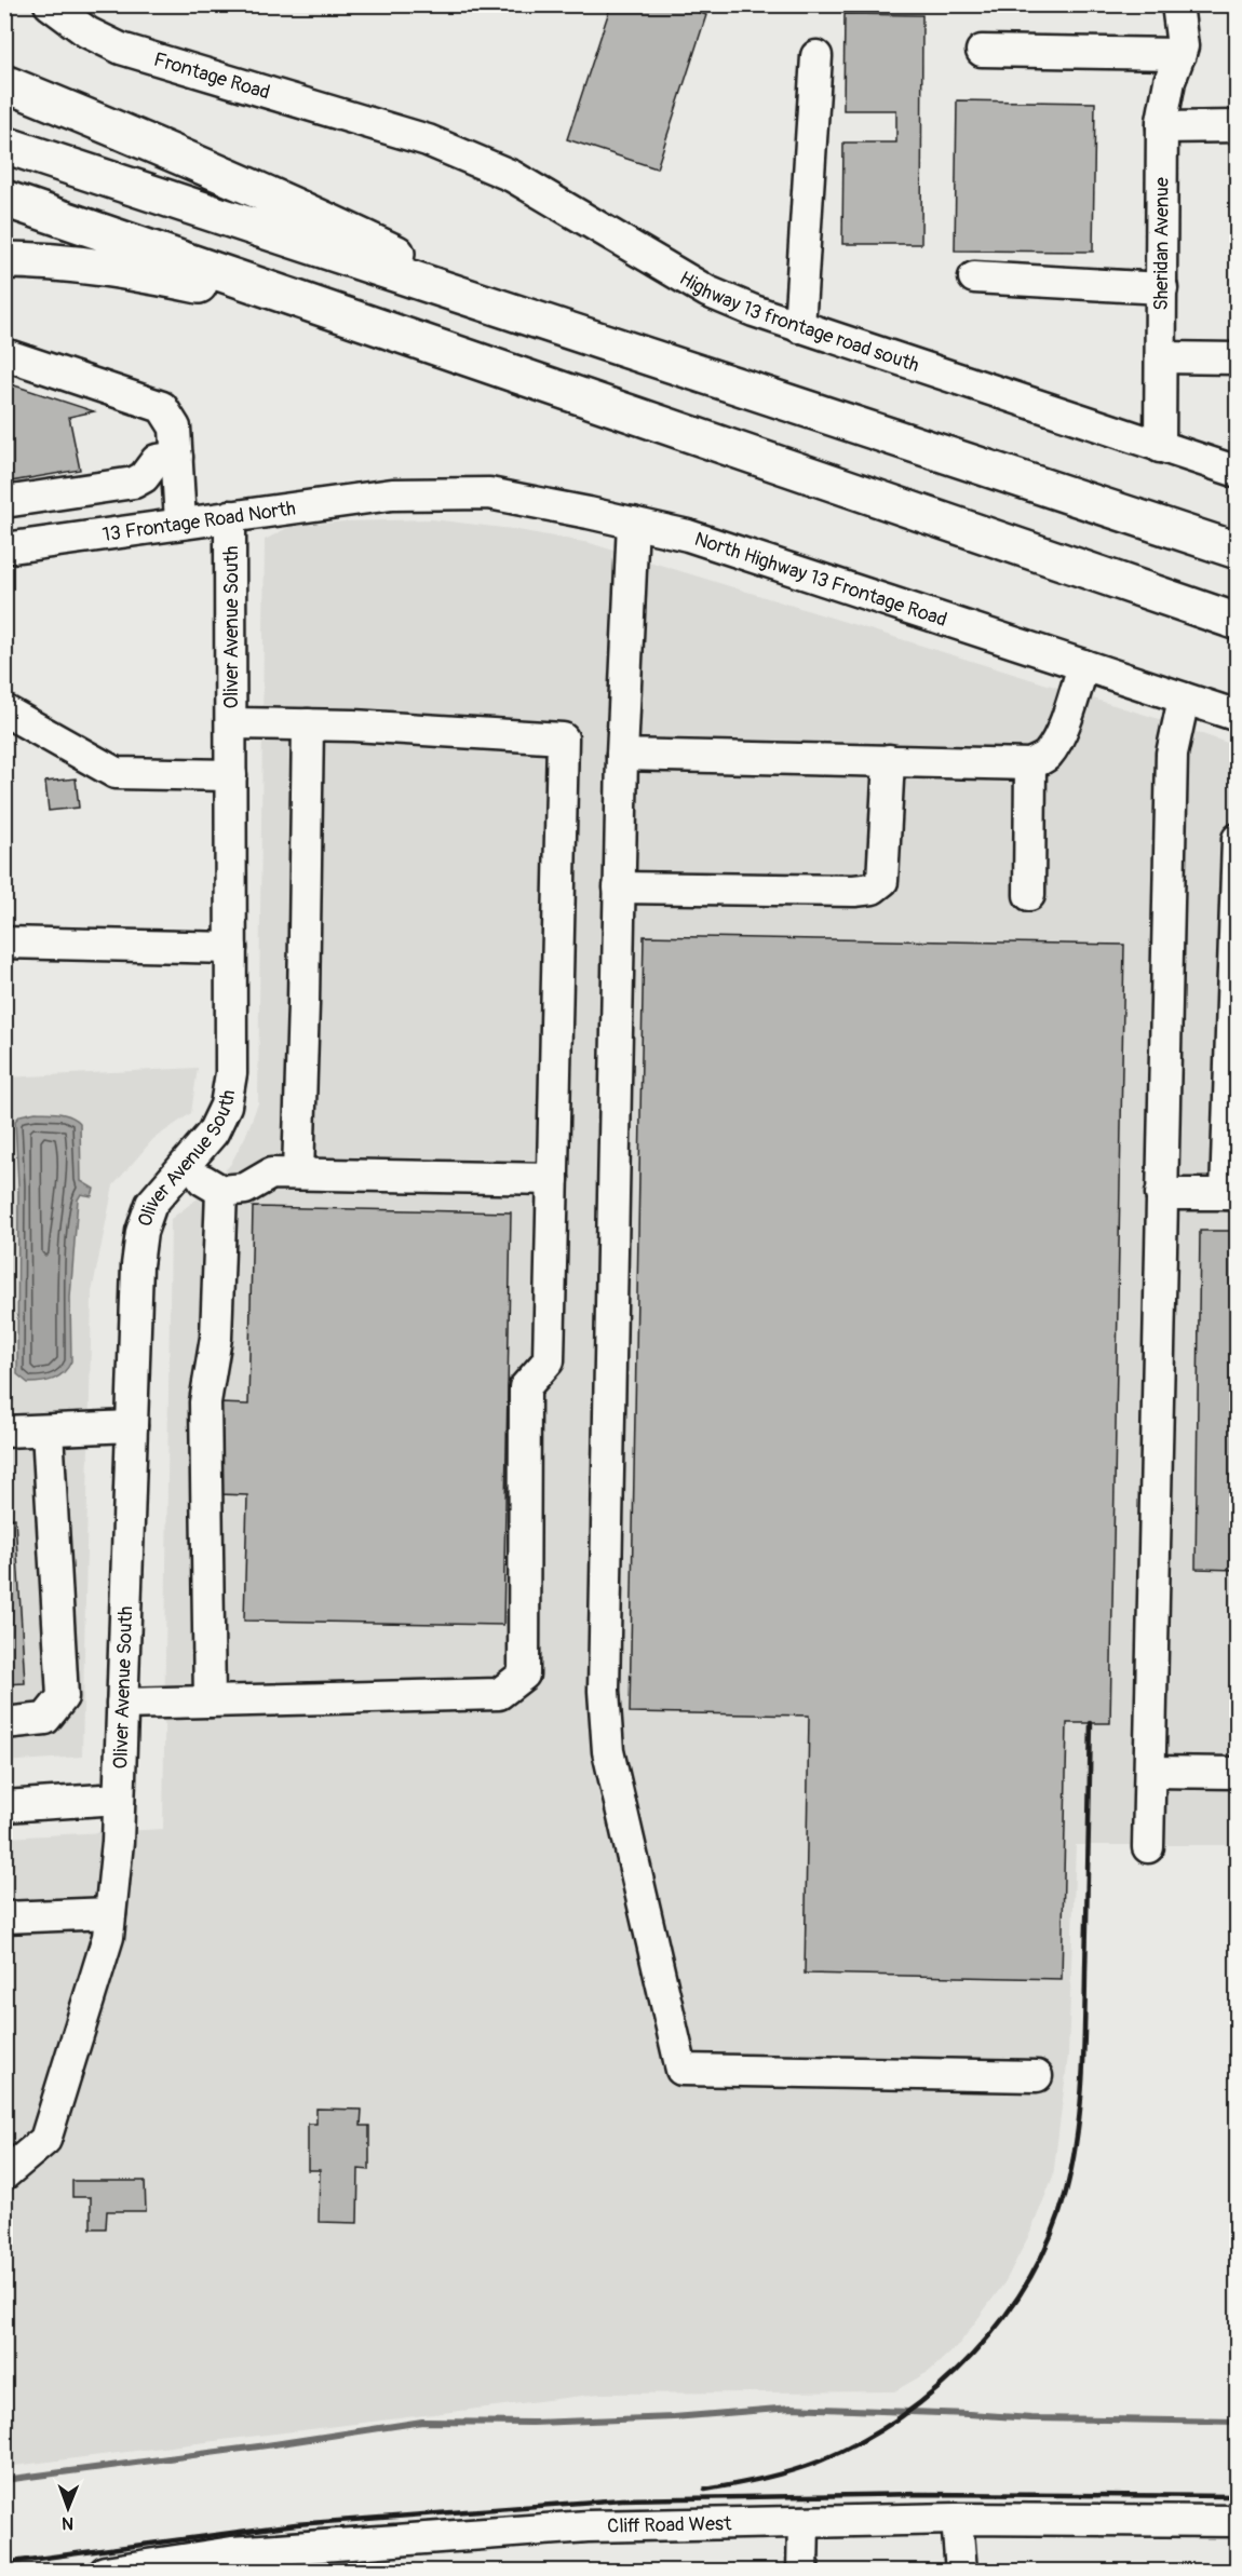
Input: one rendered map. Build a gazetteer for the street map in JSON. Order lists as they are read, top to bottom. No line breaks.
{"streets":{"street":["Frontage Road","Sheridan Avenue","Highway 13 frontage road south","13 Frontage Road North","North Highway 13 Frontage Road","Oliver Avenue South","Cliff Road West"]},"crossings":[["Frontage Road","Highway 13 frontage road south"],["Sheridan Avenue","Highway 13 frontage road south"],["13 Frontage Road North","North Highway 13 Frontage Road"],["13 Frontage Road North","Oliver Avenue South"]],"north":"bottom"}
